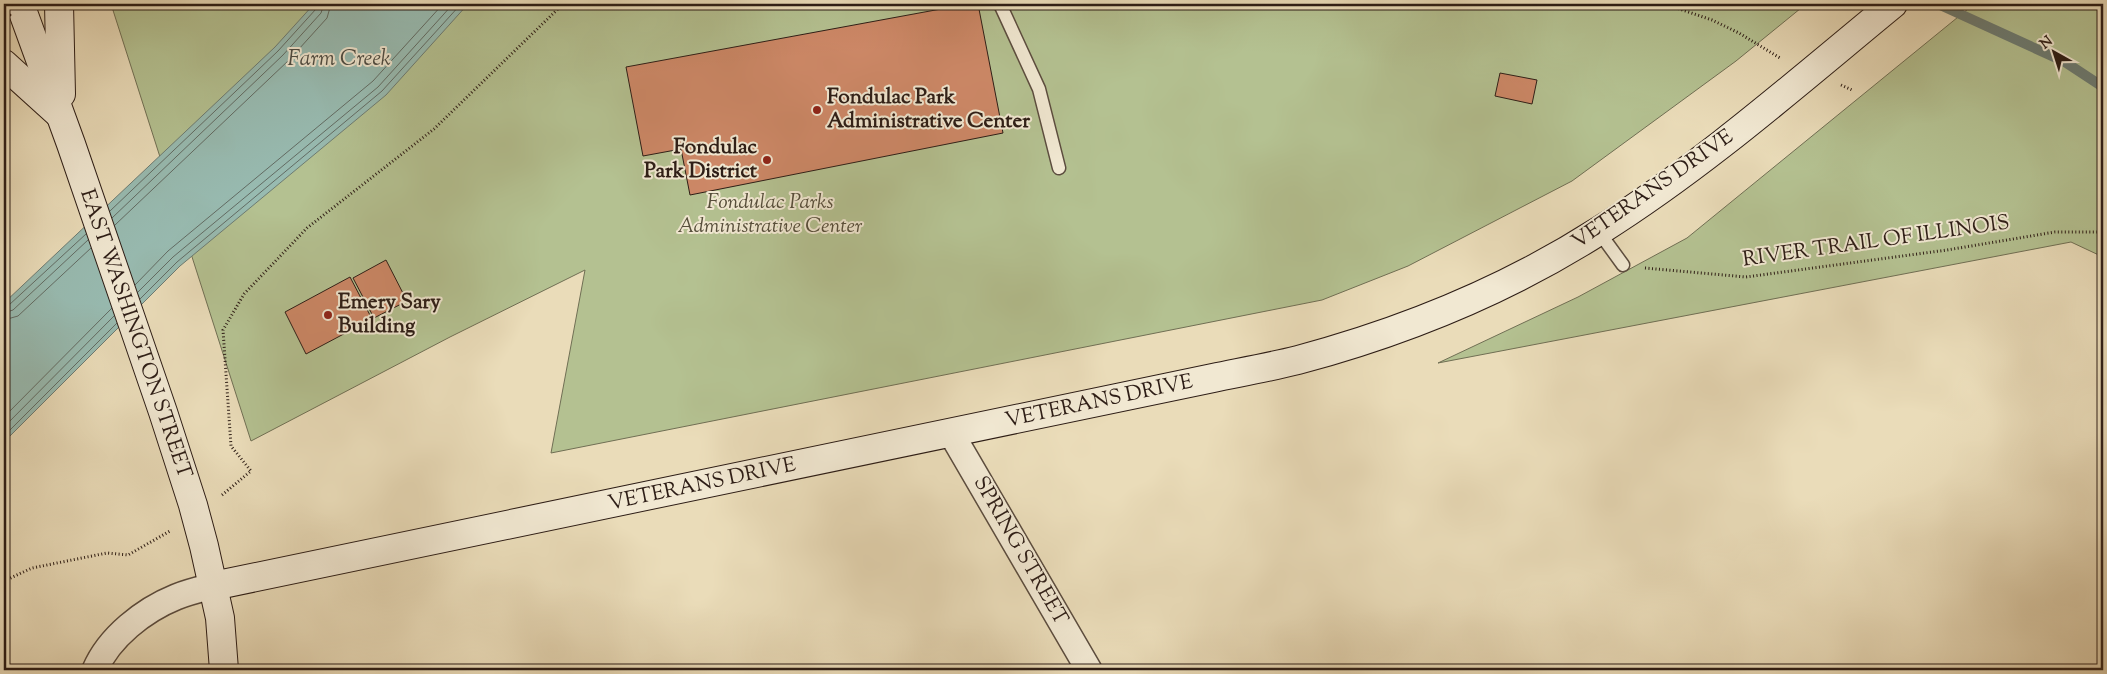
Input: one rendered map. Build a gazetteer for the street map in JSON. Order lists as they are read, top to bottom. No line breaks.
{"streets":{"street":["VETERANS DRIVE","EAST WASHINGTON STREET","SPRING STREET"],"path":["RIVER TRAIL OF ILLINOIS"]},"crossings":[["VETERANS DRIVE","EAST WASHINGTON STREET"],["VETERANS DRIVE","SPRING STREET"]],"water":["Farm Creek"],"parks":["Fondulac Parks Administrative Center"],"places":["Fondulac Park Administrative Center","Fondulac Park District","Emery Sary Building"],"north":"top left"}
